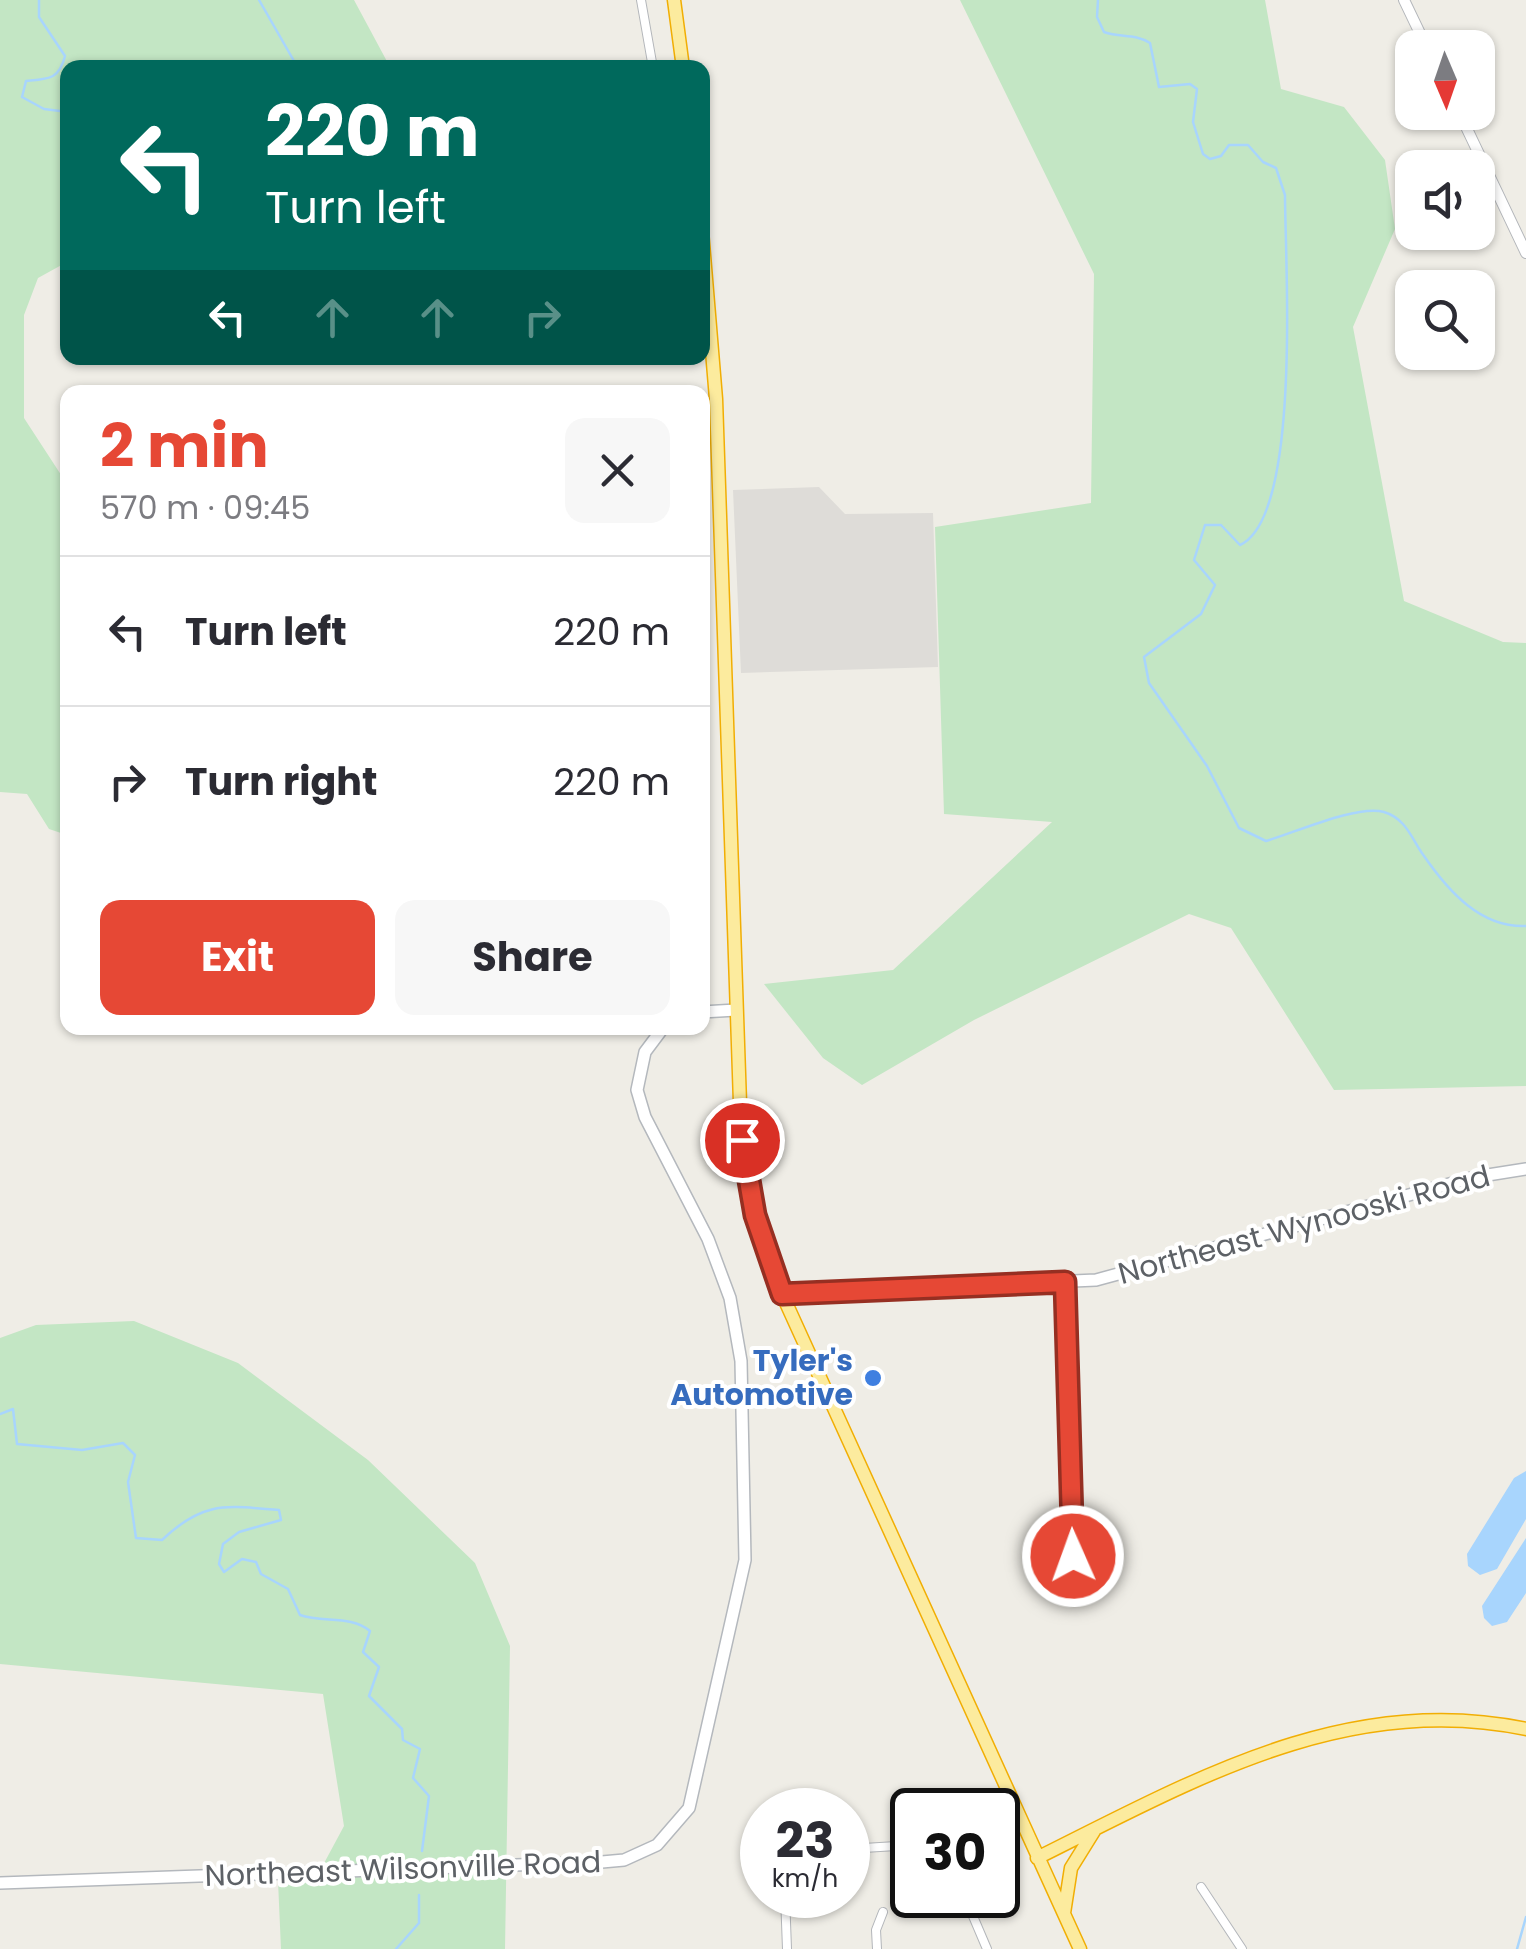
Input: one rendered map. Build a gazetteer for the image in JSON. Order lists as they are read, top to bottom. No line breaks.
{"streets":{"main road":["Northeast Wynooski Road","Northeast Wilsonville Road"]},"places":["Tyler's Automotive"],"north":"bottom","page":{"turn":["220 m","Turn left"],"heading":["2 min","570 m · 09:45"],"list":[{"name":"Turn left","value":"220 m"},{"name":"Turn right","value":"220 m"}],"buttons":["Exit","Share"],"speed":"23 km/h","limit":"30"}}
